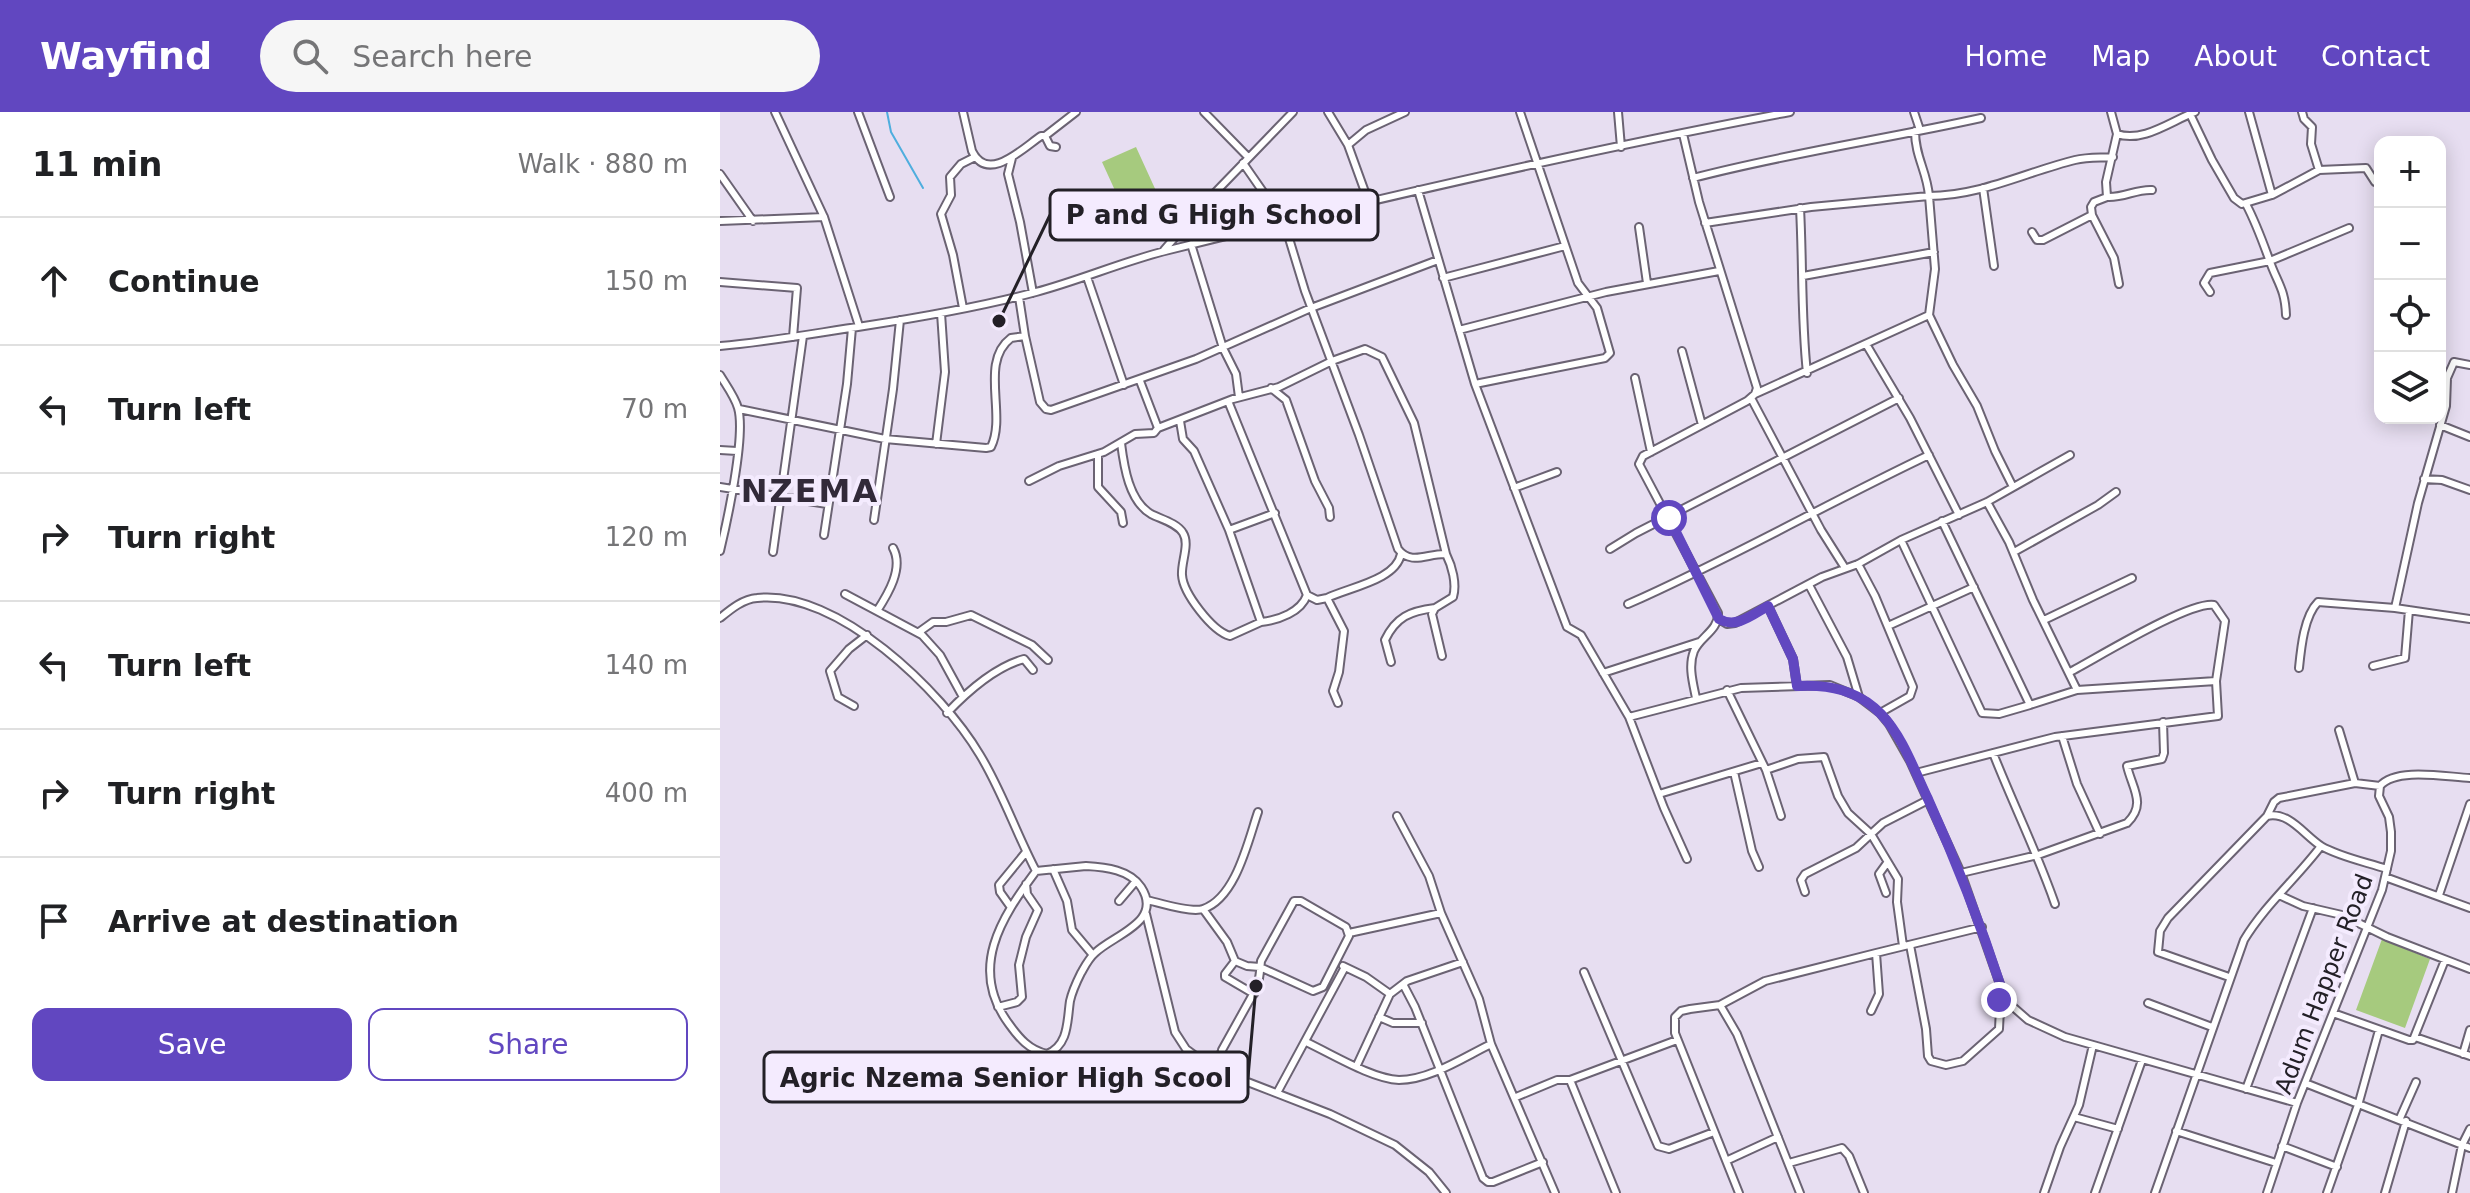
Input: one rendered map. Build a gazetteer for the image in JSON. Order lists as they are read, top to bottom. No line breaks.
{"streets":{"street":["Adum Happer Road"]},"districts":["NZEMA"],"places":["P and G High School","Agric Nzema Senior High Scool"],"page":{"header":"Wayfind","search":"Search here","nav":["Home","Map","About","Contact"],"heading":["11 min","Walk · 880 m"],"map_buttons":["+","−"],"list":[["Continue","150 m"],["Turn left","70 m"],["Turn right","120 m"],["Turn left","140 m"],["Turn right","400 m"],"Arrive at destination"],"buttons":["Save","Share"]}}
